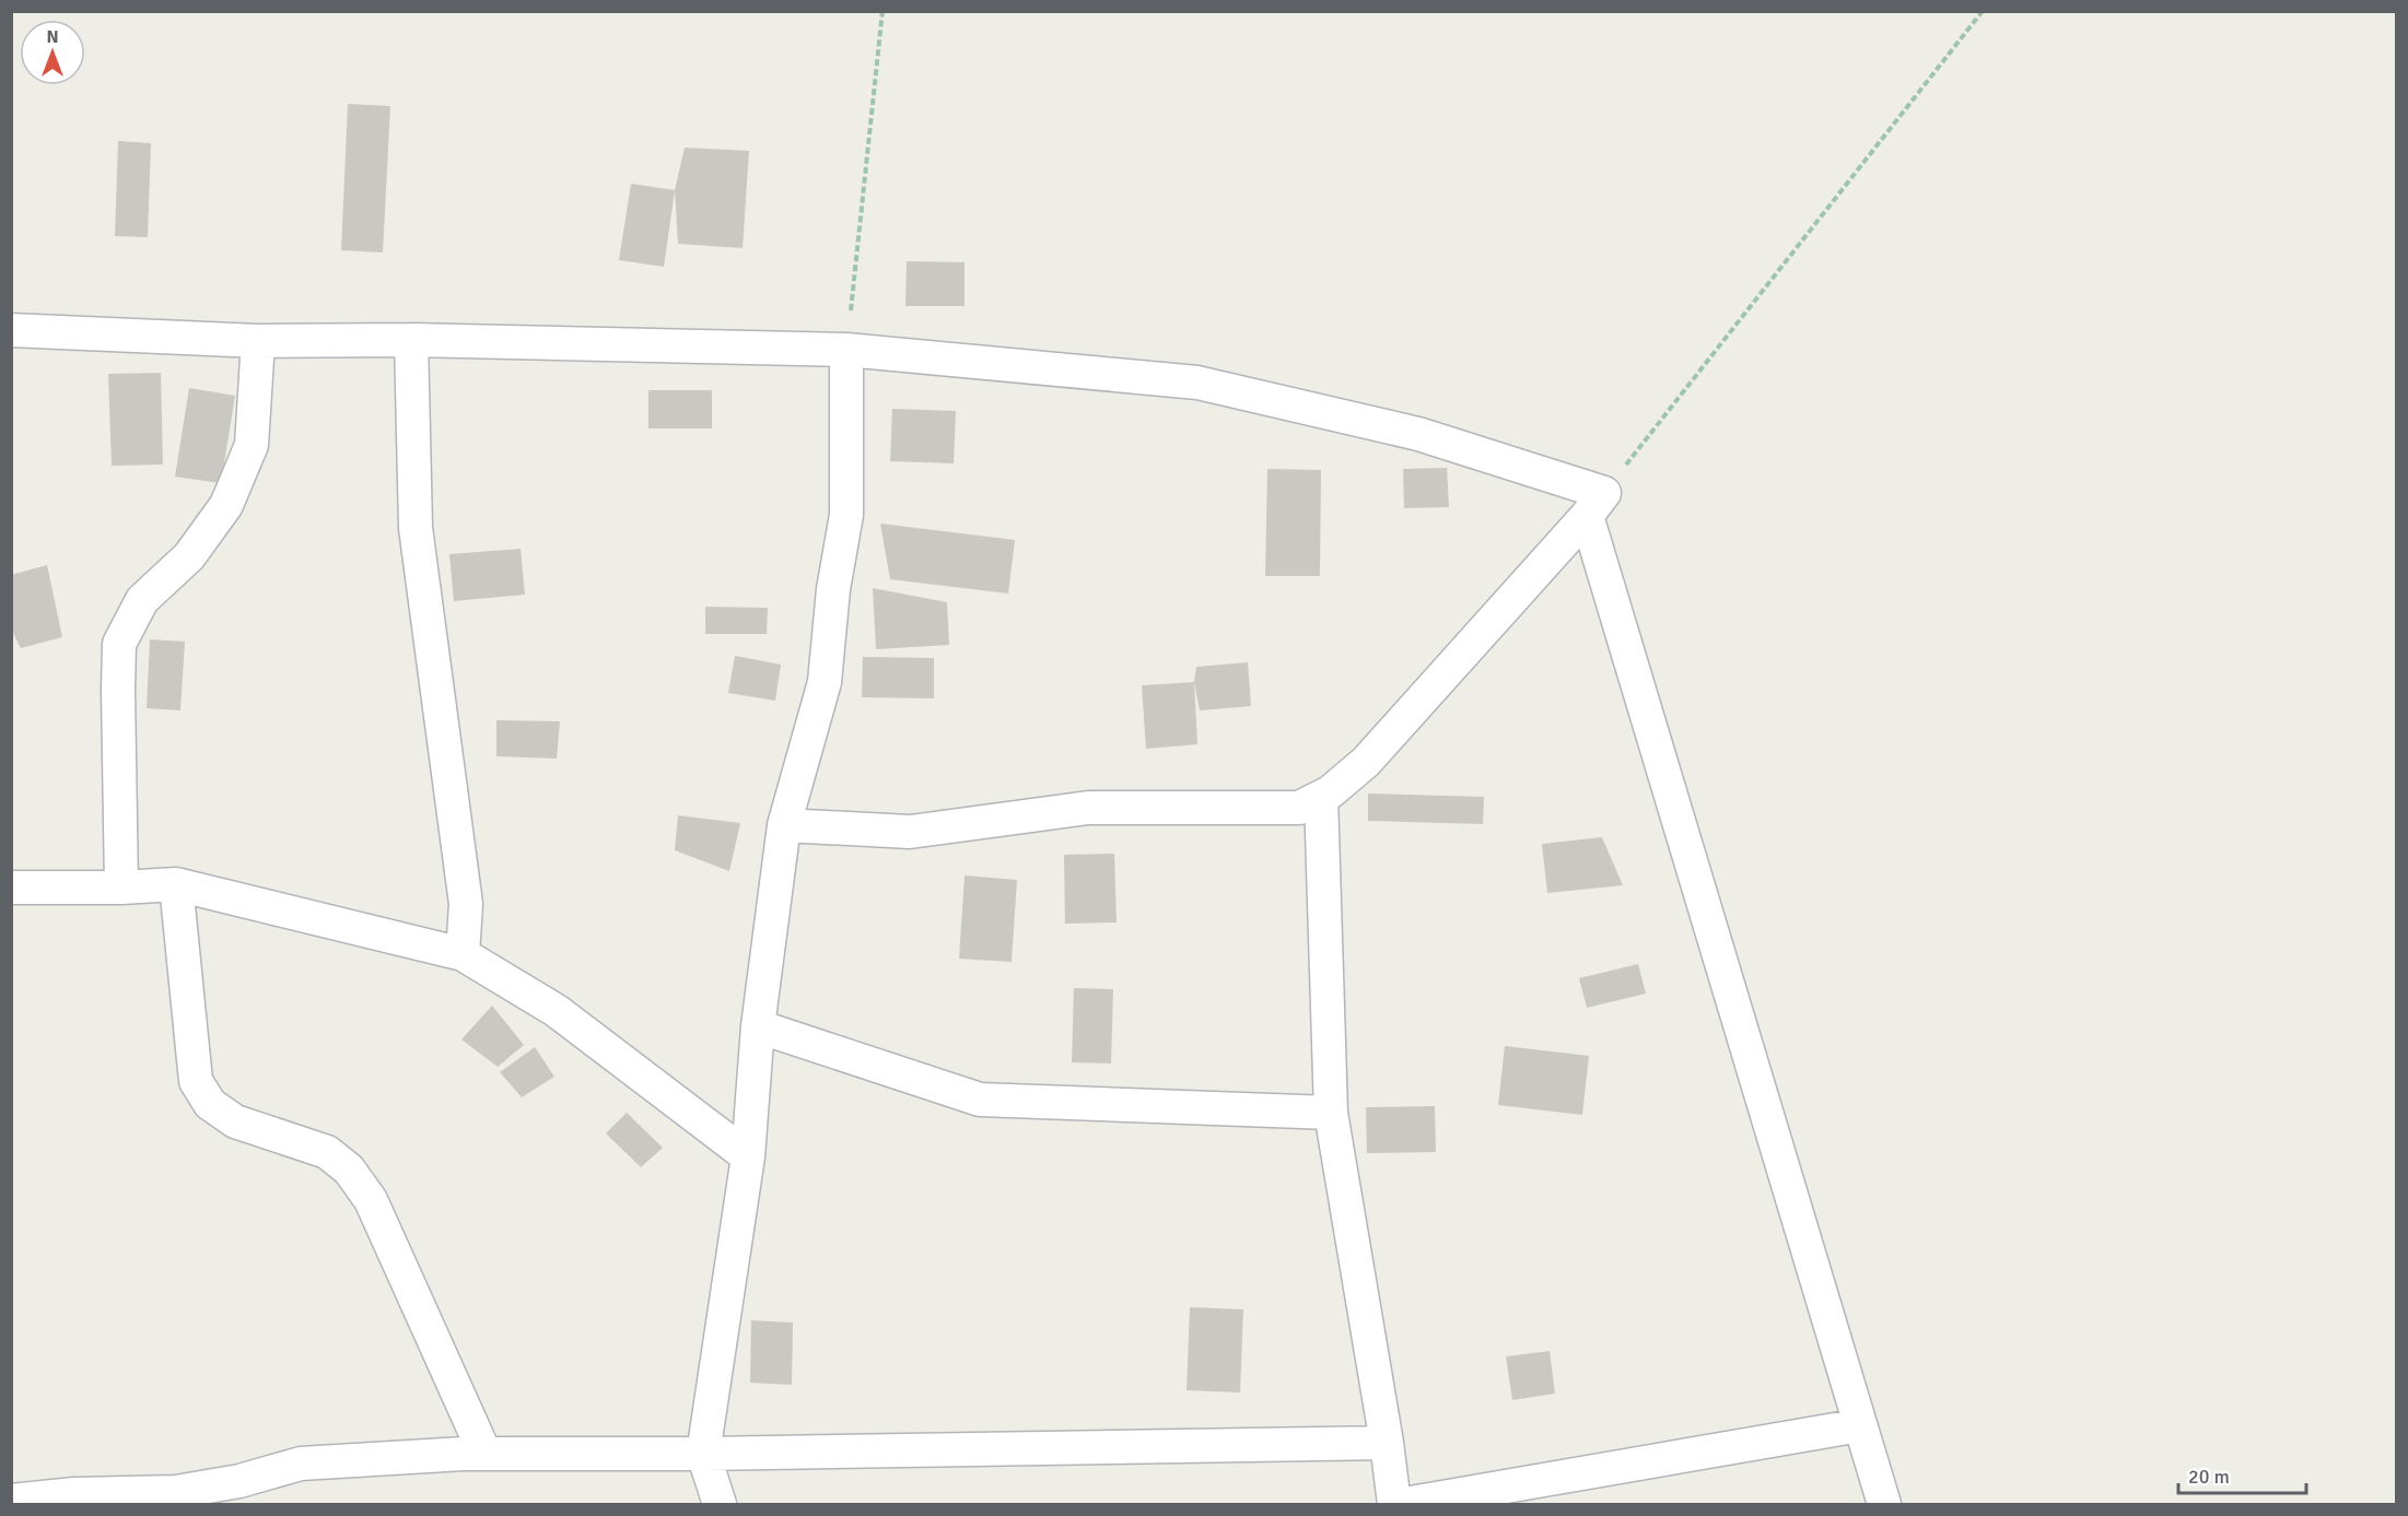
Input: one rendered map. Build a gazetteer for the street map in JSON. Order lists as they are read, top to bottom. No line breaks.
{"scale_bar":"20 m","north":"top"}
